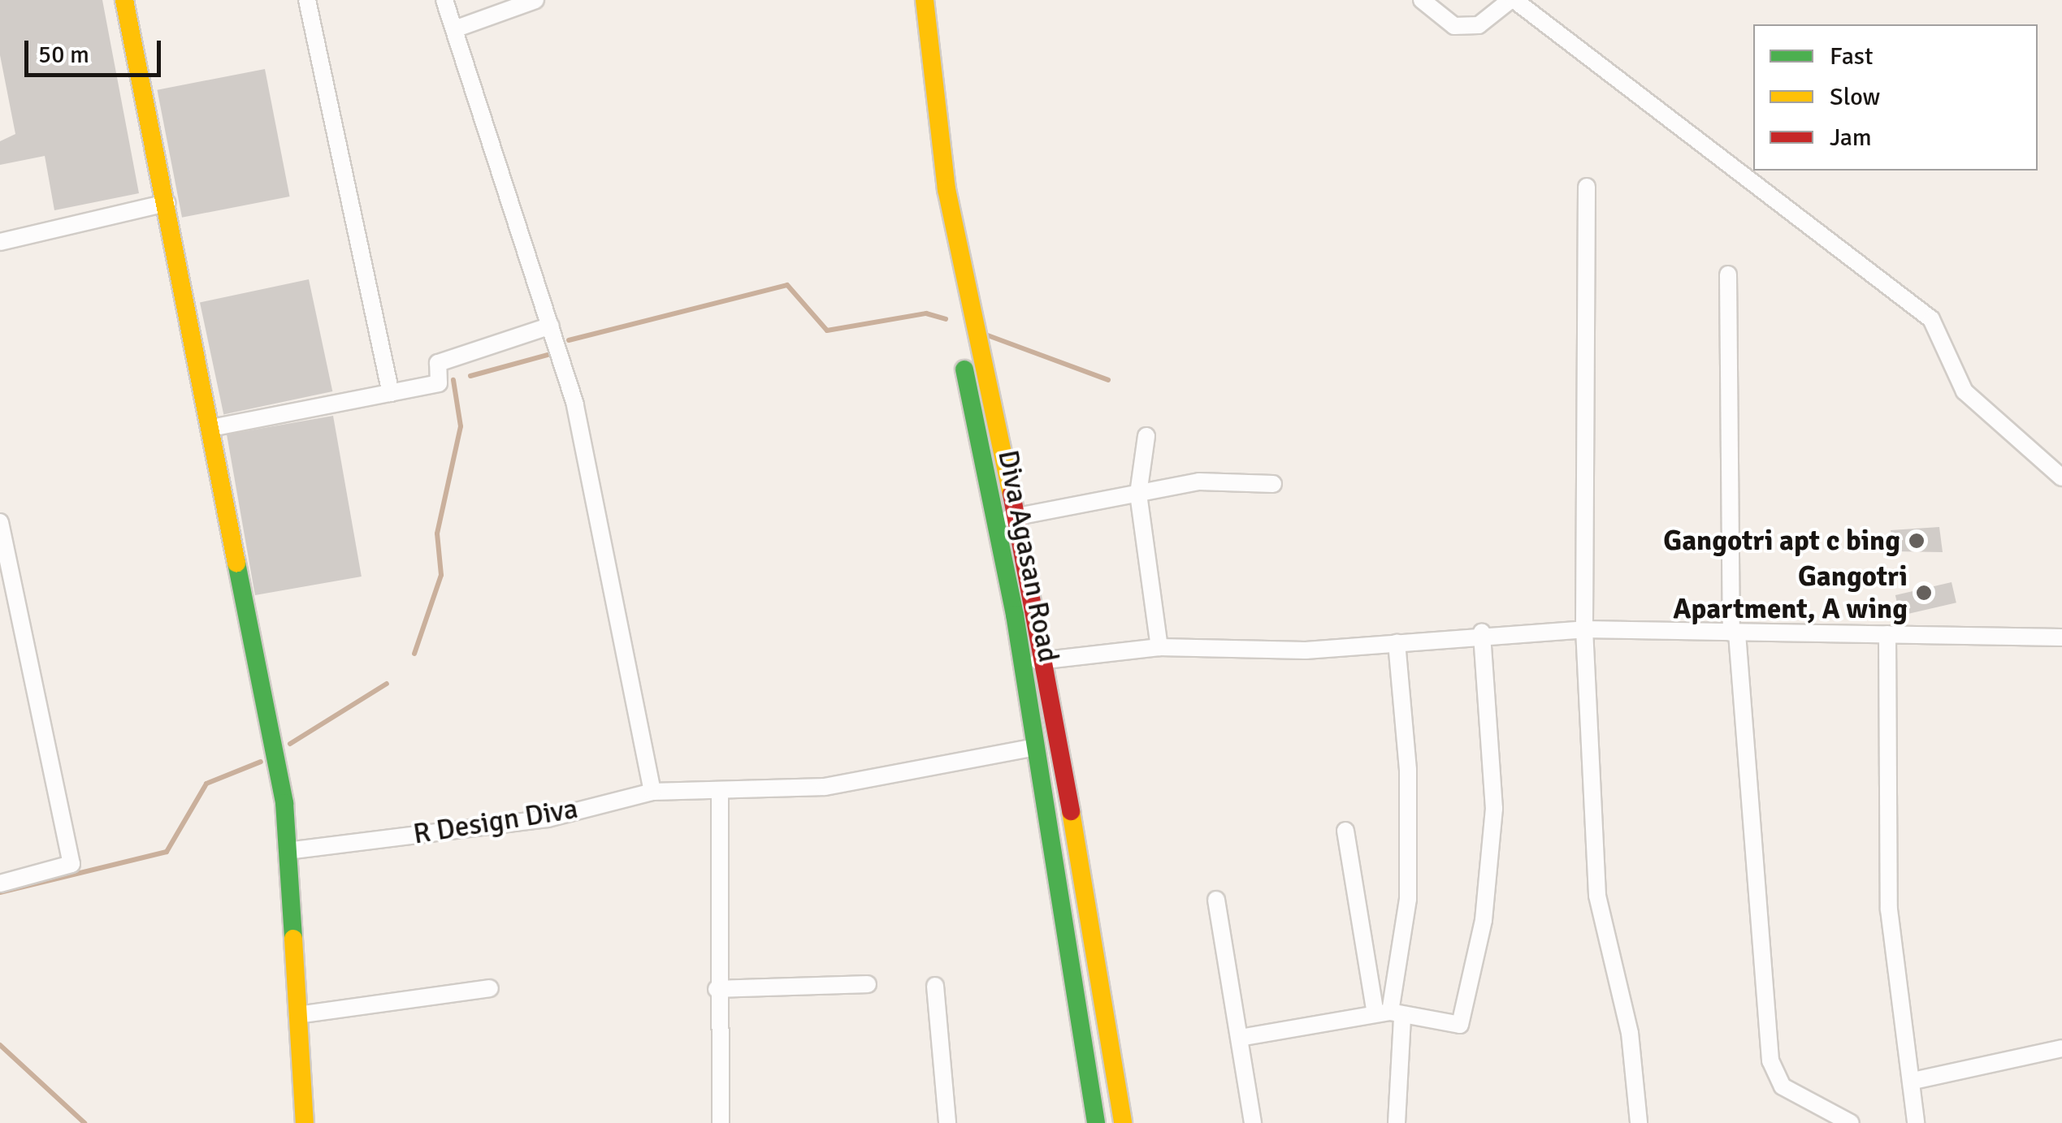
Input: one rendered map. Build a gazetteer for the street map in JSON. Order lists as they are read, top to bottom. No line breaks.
{"streets":{"street":["Diva Agasan Road","R Design Diva"]},"crossings":[["Diva Agasan Road","R Design Diva"]],"places":["Gangotri apt c bing","Gangotri Apartment, A wing"],"legend":["Fast","Slow","Jam"],"scale_bar":"50 m"}
